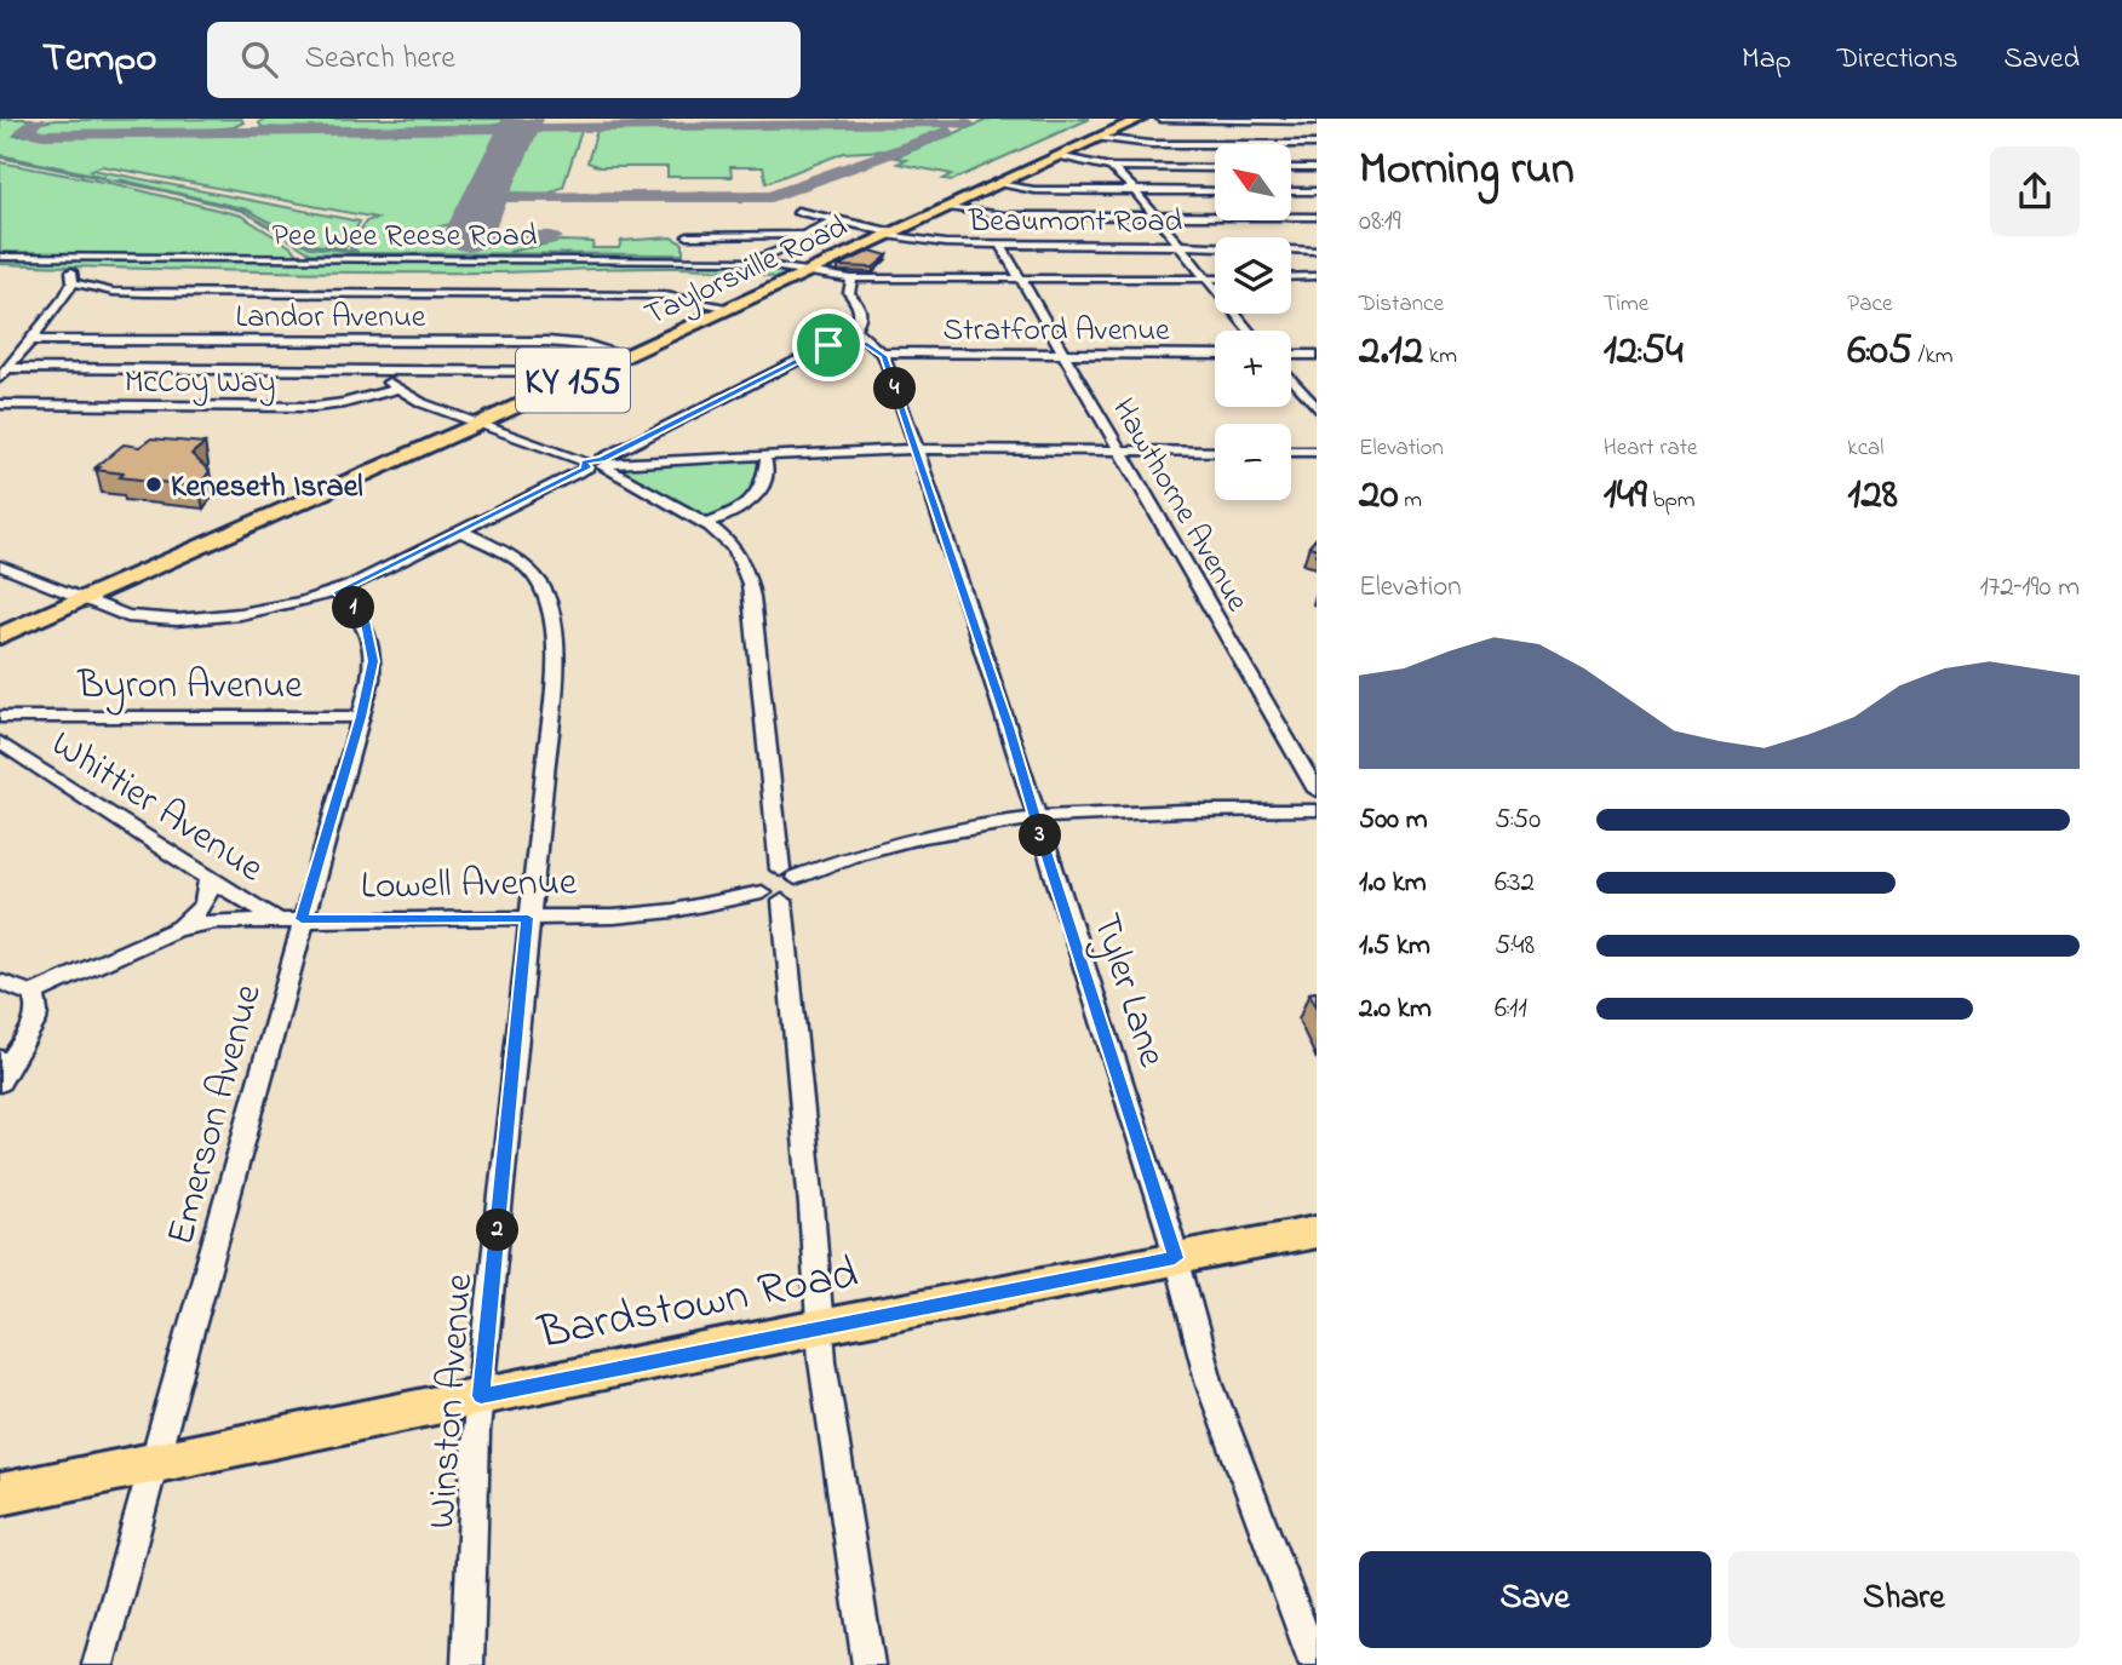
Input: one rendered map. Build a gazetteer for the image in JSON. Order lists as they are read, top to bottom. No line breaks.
{"streets":{"main road":["Taylorsville Road","KY 155","Bardstown Road"],"street":["Beaumont Road","Pee Wee Reese Road","Landor Avenue","Stratford Avenue","McCoy Way","Hawthorne Avenue","Byron Avenue","Whittier Avenue","Lowell Avenue","Tyler Lane","Emerson Avenue","Winston Avenue"]},"crossings":[["Beaumont Road","Taylorsville Road"],["Beaumont Road","Hawthorne Avenue"],["Pee Wee Reese Road","Taylorsville Road"],["Taylorsville Road","Landor Avenue"],["Stratford Avenue","Hawthorne Avenue"],["Stratford Avenue","Tyler Lane"],["Byron Avenue","Emerson Avenue"],["Whittier Avenue","Lowell Avenue"],["Whittier Avenue","Emerson Avenue"],["Lowell Avenue","Tyler Lane"],["Lowell Avenue","Emerson Avenue"],["Lowell Avenue","Winston Avenue"],["Tyler Lane","Bardstown Road"],["Emerson Avenue","Bardstown Road"],["Bardstown Road","Winston Avenue"]],"places":["Keneseth Israel"],"north":"top left","page":{"header":"Tempo","search":"Search here","nav":["Map","Directions","Saved"],"heading":["Morning run","08:19"],"map_buttons":["+","−"],"stats":[["Distance","2.12 km"],["Time","12:54"],["Pace","6:05 /km"],["Elevation","20 m"],["Heart rate","149 bpm"],["kcal","128"]],"pins":["4","1","3","2"],"chart":["Elevation","172–190 m"],"list":[{"name":"500 m","note":"5:50"},{"name":"1.0 km","note":"6:32"},{"name":"1.5 km","note":"5:48"},{"name":"2.0 km","note":"6:11"}],"buttons":["Save","Share"]}}
